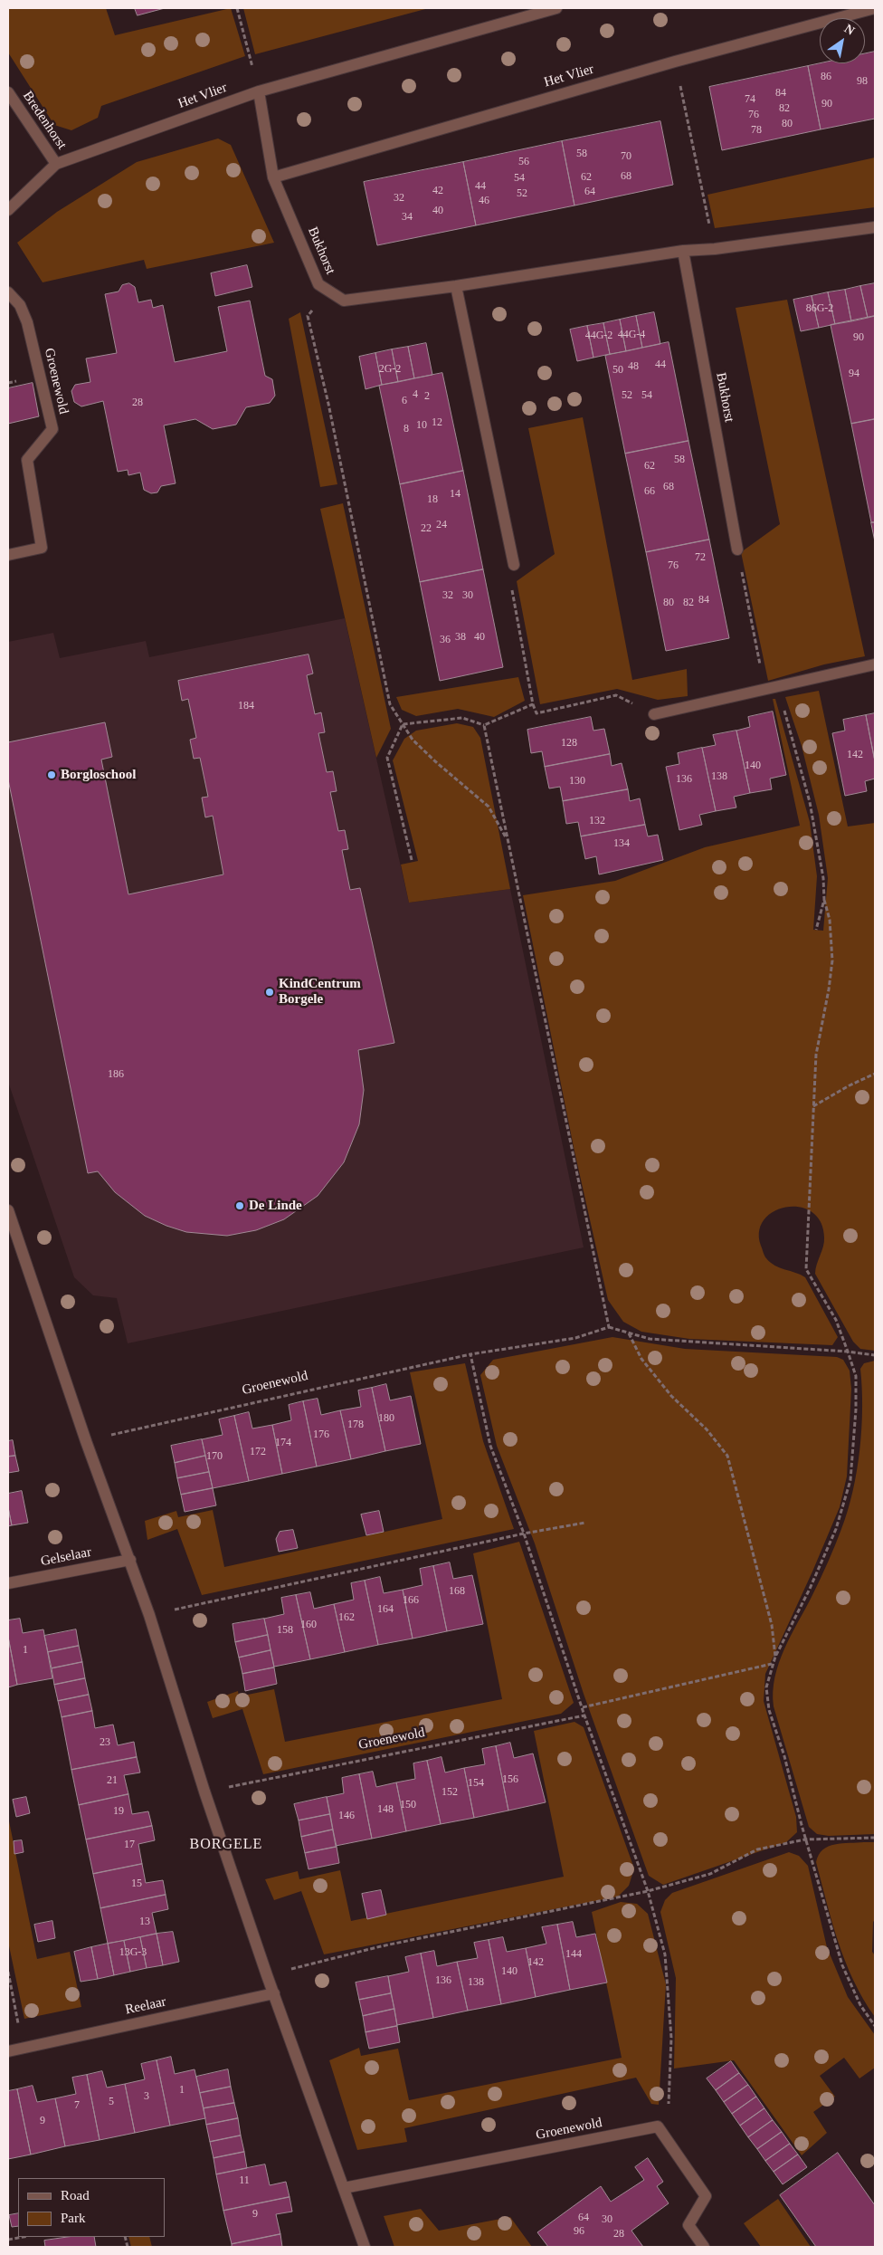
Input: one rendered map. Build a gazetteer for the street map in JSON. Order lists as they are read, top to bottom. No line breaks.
{"streets":{"street":["Het Vlier","Bredenhorst","Bukhorst","Groenewold","Gelselaar","Reelaar"]},"crossings":[["Het Vlier","Bredenhorst"],["Het Vlier","Bukhorst"]],"districts":["BORGELE"],"places":["Borgloschool","KindCentrum Borgele","De Linde"],"house_numbers":["86","98","84","74","90","82","76","80","78","58","70","56","68","62","54","44","42","64","52","32","46","40","34","86G-2","44G-4","44G-2","90","44","48","2G-2","50","94","4","52","54","2","6","28","12","10","8","58","62","68","66","14","18","24","22","72","76","32","30","84","80","82","38","40","36","184","128","142","140","138","136","130","132","134","186","180","178","176","174","172","170","168","166","164","162","160","158","1","23","156","21","154","152","150","148","19","146","17","15","13","13G-3","144","142","140","136","138","1","3","5","7","9","11","9","64","30","96","28"],"legend":["Road","Park"],"north":"top right"}
